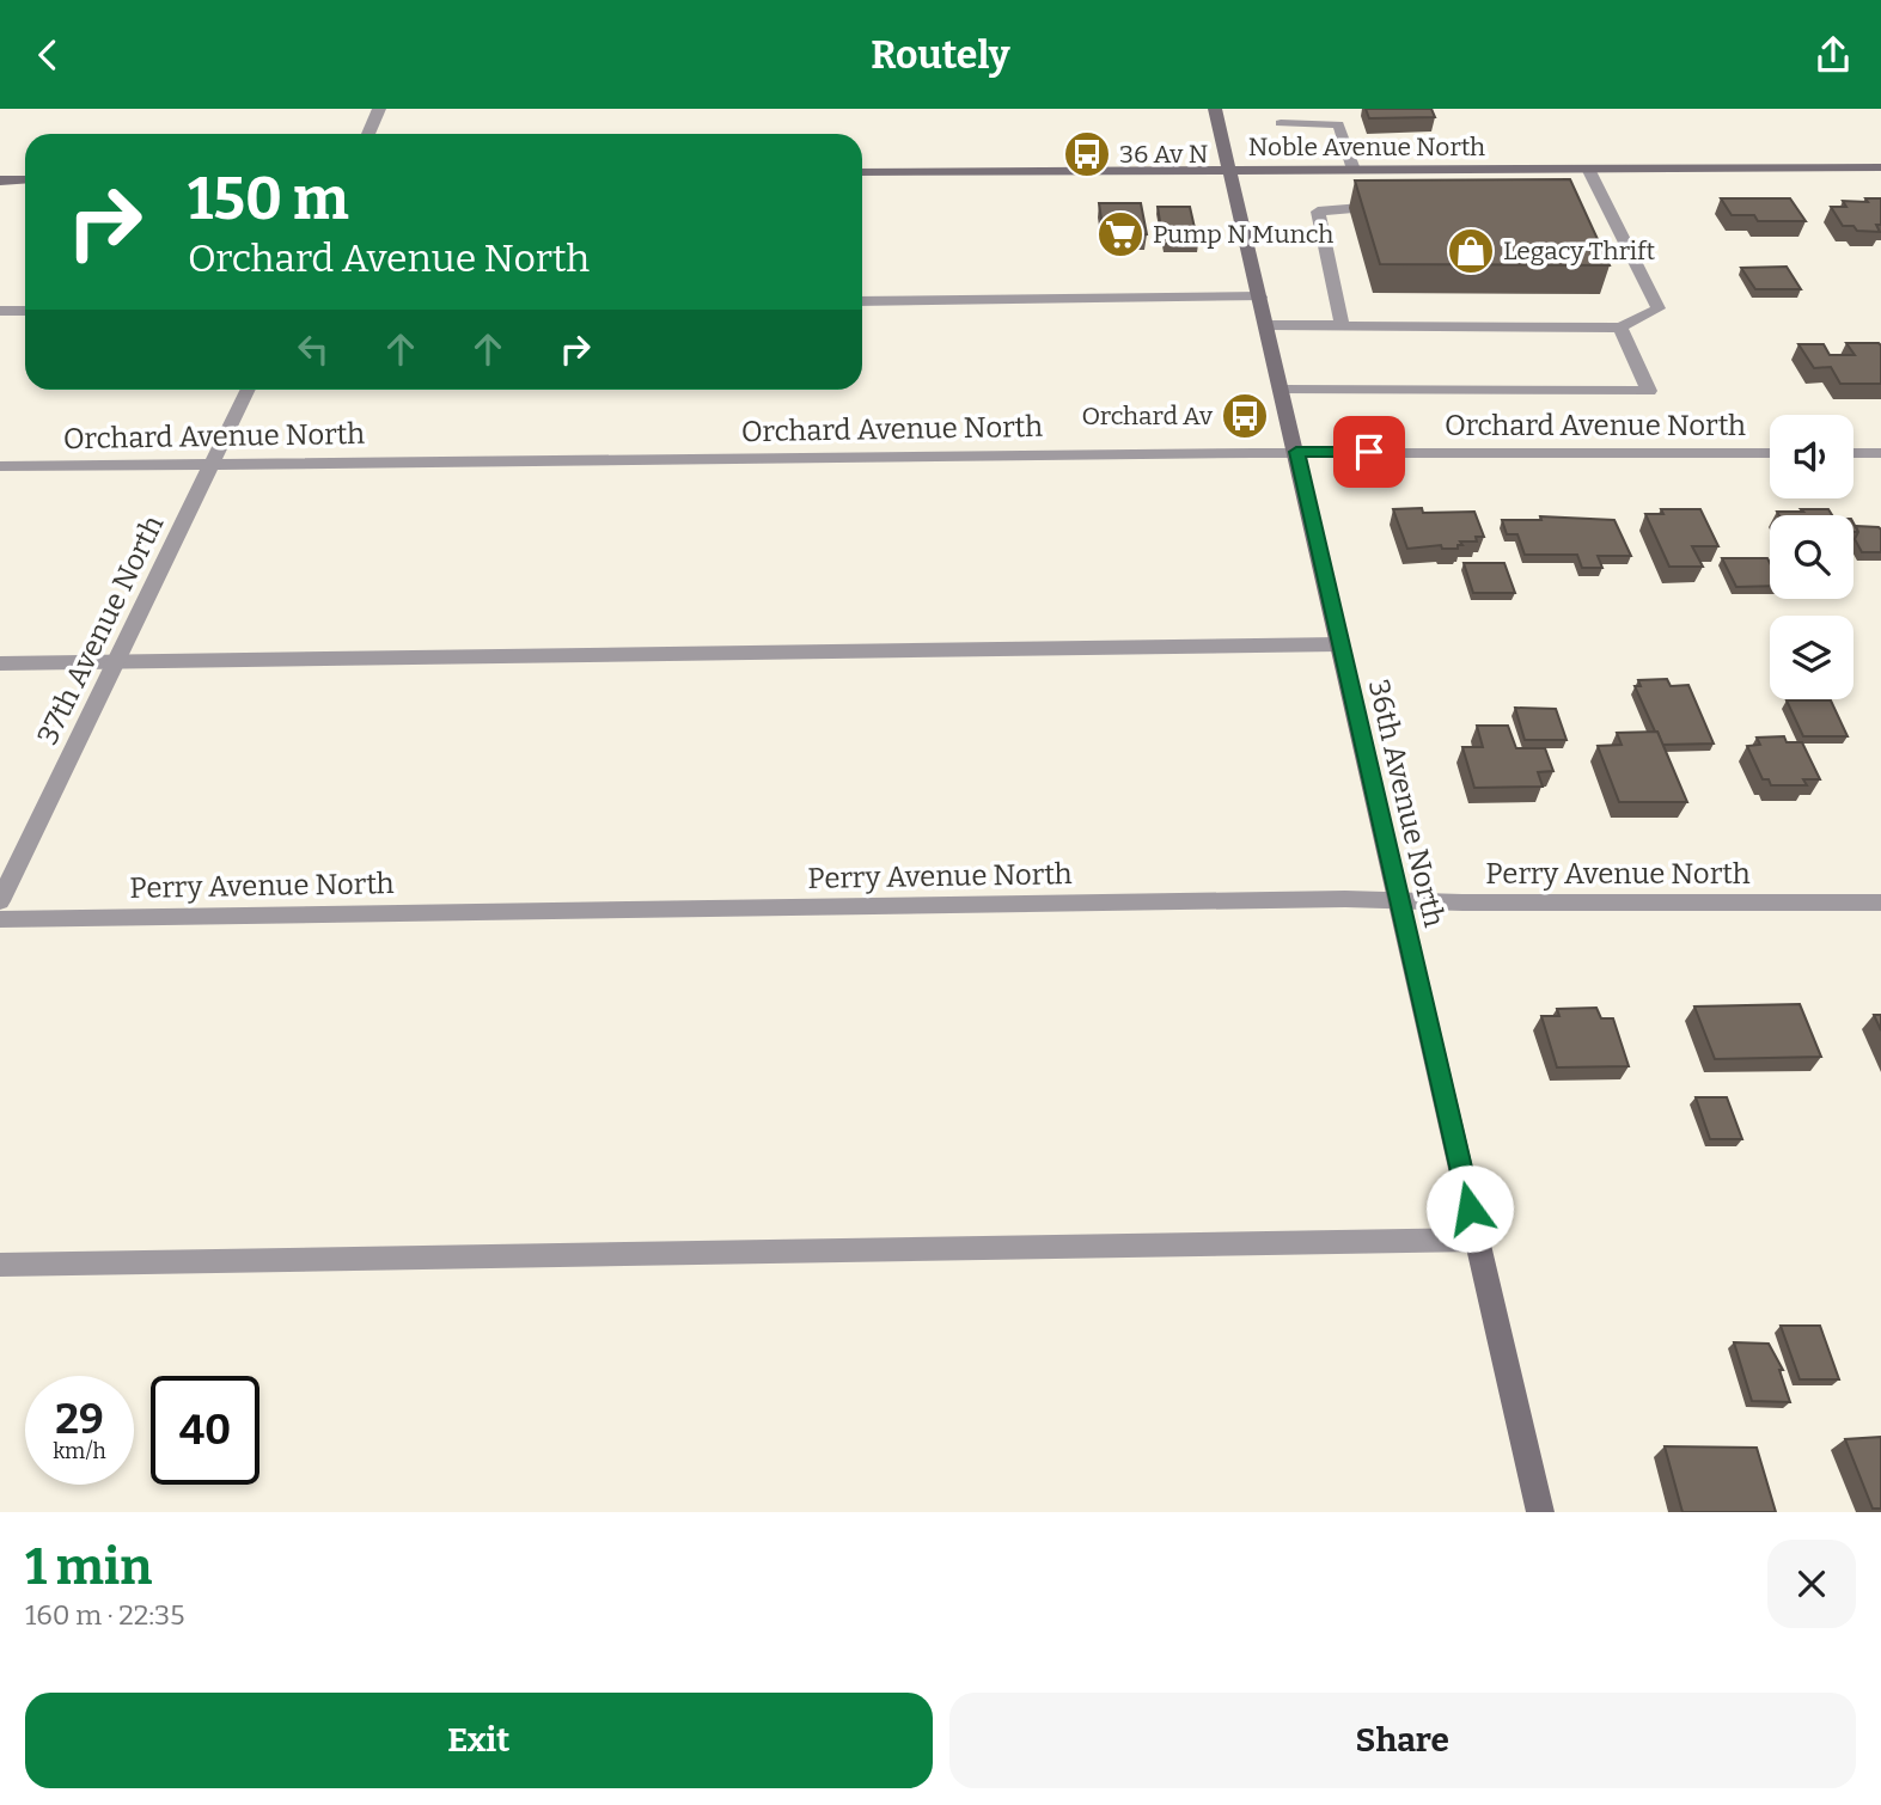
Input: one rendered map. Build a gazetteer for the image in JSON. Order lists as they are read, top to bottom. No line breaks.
{"streets":{"street":["Noble Avenue North","Orchard Avenue North","37th Avenue North","36th Avenue North","Perry Avenue North"]},"crossings":[["Noble Avenue North","36th Avenue North"],["Orchard Avenue North","37th Avenue North"],["Orchard Avenue North","36th Avenue North"],["36th Avenue North","Perry Avenue North"]],"places":{"bus stop":["36 Av N","Orchard Av"],"supermarket":["Pump N Munch"],"shop":["Legacy Thrift"]},"page":{"header":"Routely","turn":["150 m","Orchard Avenue North"],"speed":"29 km/h","limit":"40","heading":["1 min","160 m · 22:35"],"buttons":["Exit","Share"]}}
